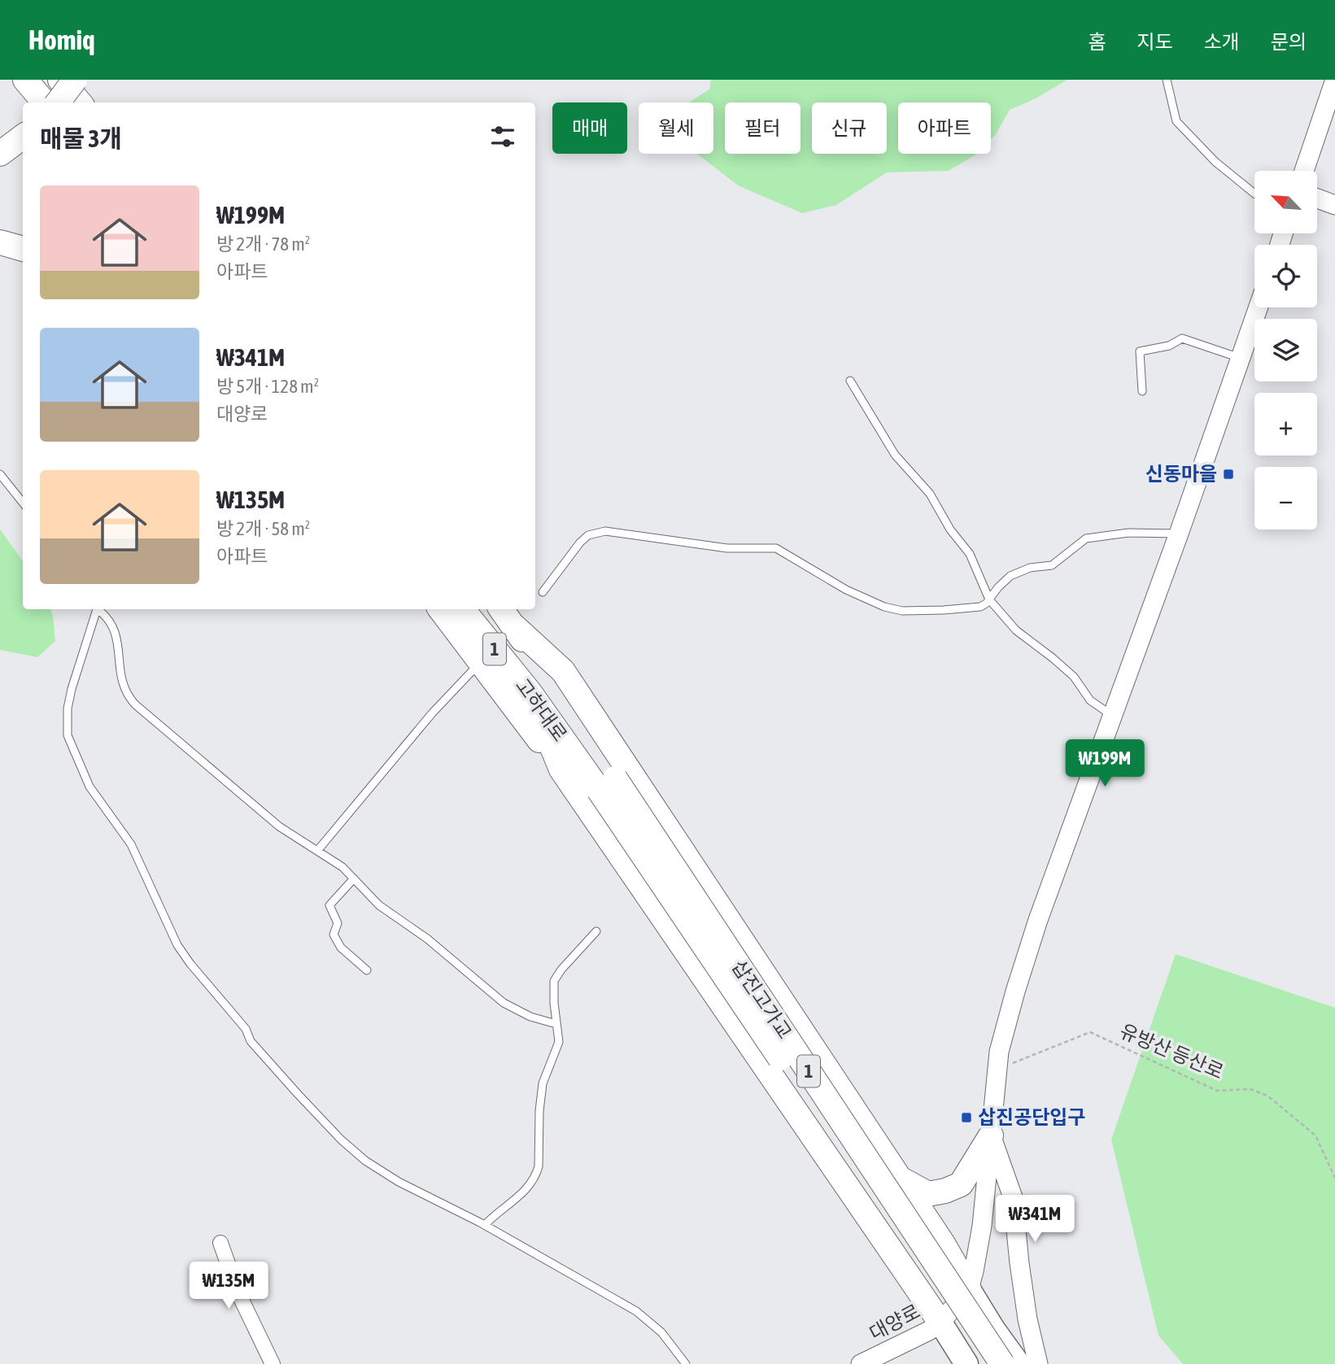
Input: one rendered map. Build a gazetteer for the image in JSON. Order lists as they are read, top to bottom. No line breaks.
{"streets":{"highway":["1","고하대로","삽진고가교"],"street":["대양로"],"path":["유방산 등산로"]},"crossings":[["고하대로","삽진고가교"]],"places":{"transit":["신동마을","삽진공단입구"]},"north":"top left","page":{"header":"Homiq","nav":["홈","지도","소개","문의"],"chip":["매매","월세","필터","신규","아파트"],"heading":"매물 3개","map_buttons":["+","−"],"list":[{"name":"₩199M","note":"방 2개 · 78 m² · 아파트"},{"name":"₩341M","note":"방 5개 · 128 m² · 대양로"},{"name":"₩135M","note":"방 2개 · 58 m² · 아파트"}],"price":["₩199M","₩341M","₩135M"]}}
